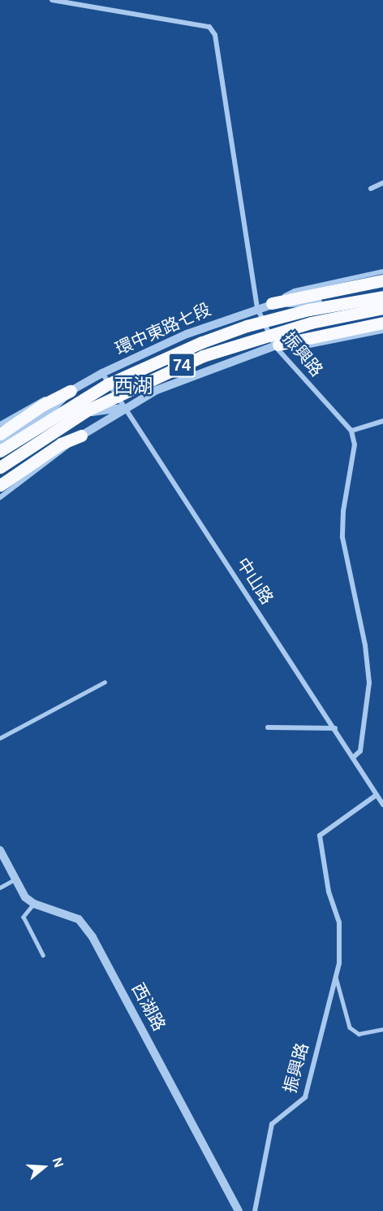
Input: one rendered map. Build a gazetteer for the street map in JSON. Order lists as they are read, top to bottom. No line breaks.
{"streets":{"highway":["74"],"street":["環中東路七段","振興路","中山路","西湖路"]},"crossings":[["環中東路七段","振興路"],["環中東路七段","中山路"],["振興路","中山路"]],"districts":["西湖"],"north":"right"}
